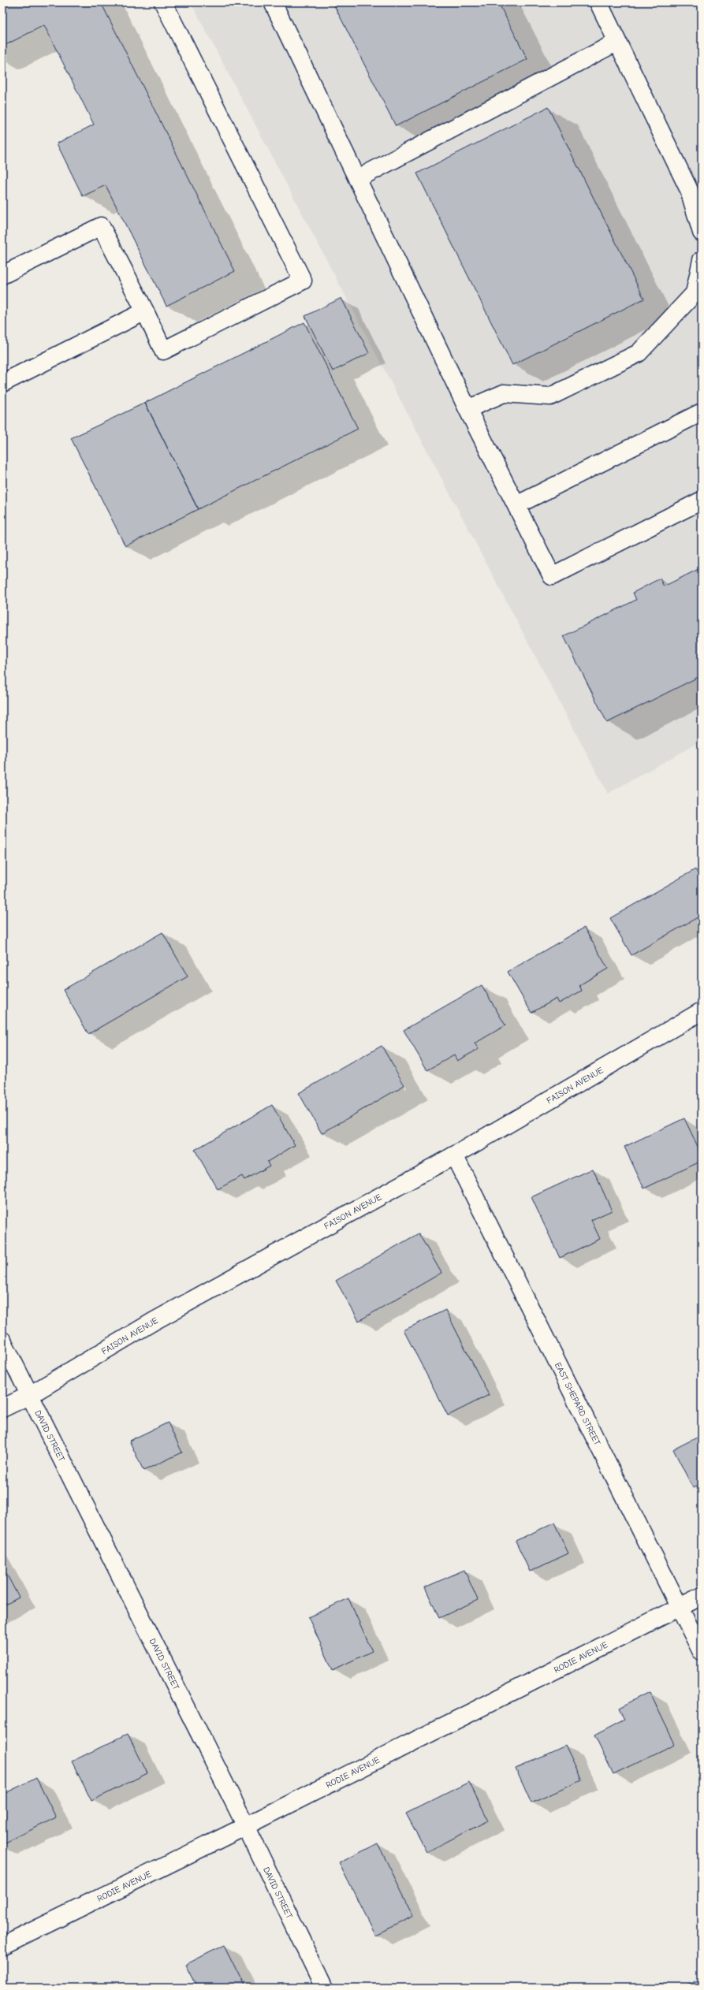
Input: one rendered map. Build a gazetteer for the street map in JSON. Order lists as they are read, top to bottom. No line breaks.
{"streets":{"street":["FAISON AVENUE","EAST SHEPARD STREET","DAVID STREET","RODIE AVENUE"]},"crossings":[["FAISON AVENUE","EAST SHEPARD STREET"],["FAISON AVENUE","DAVID STREET"],["EAST SHEPARD STREET","RODIE AVENUE"],["DAVID STREET","RODIE AVENUE"]]}
